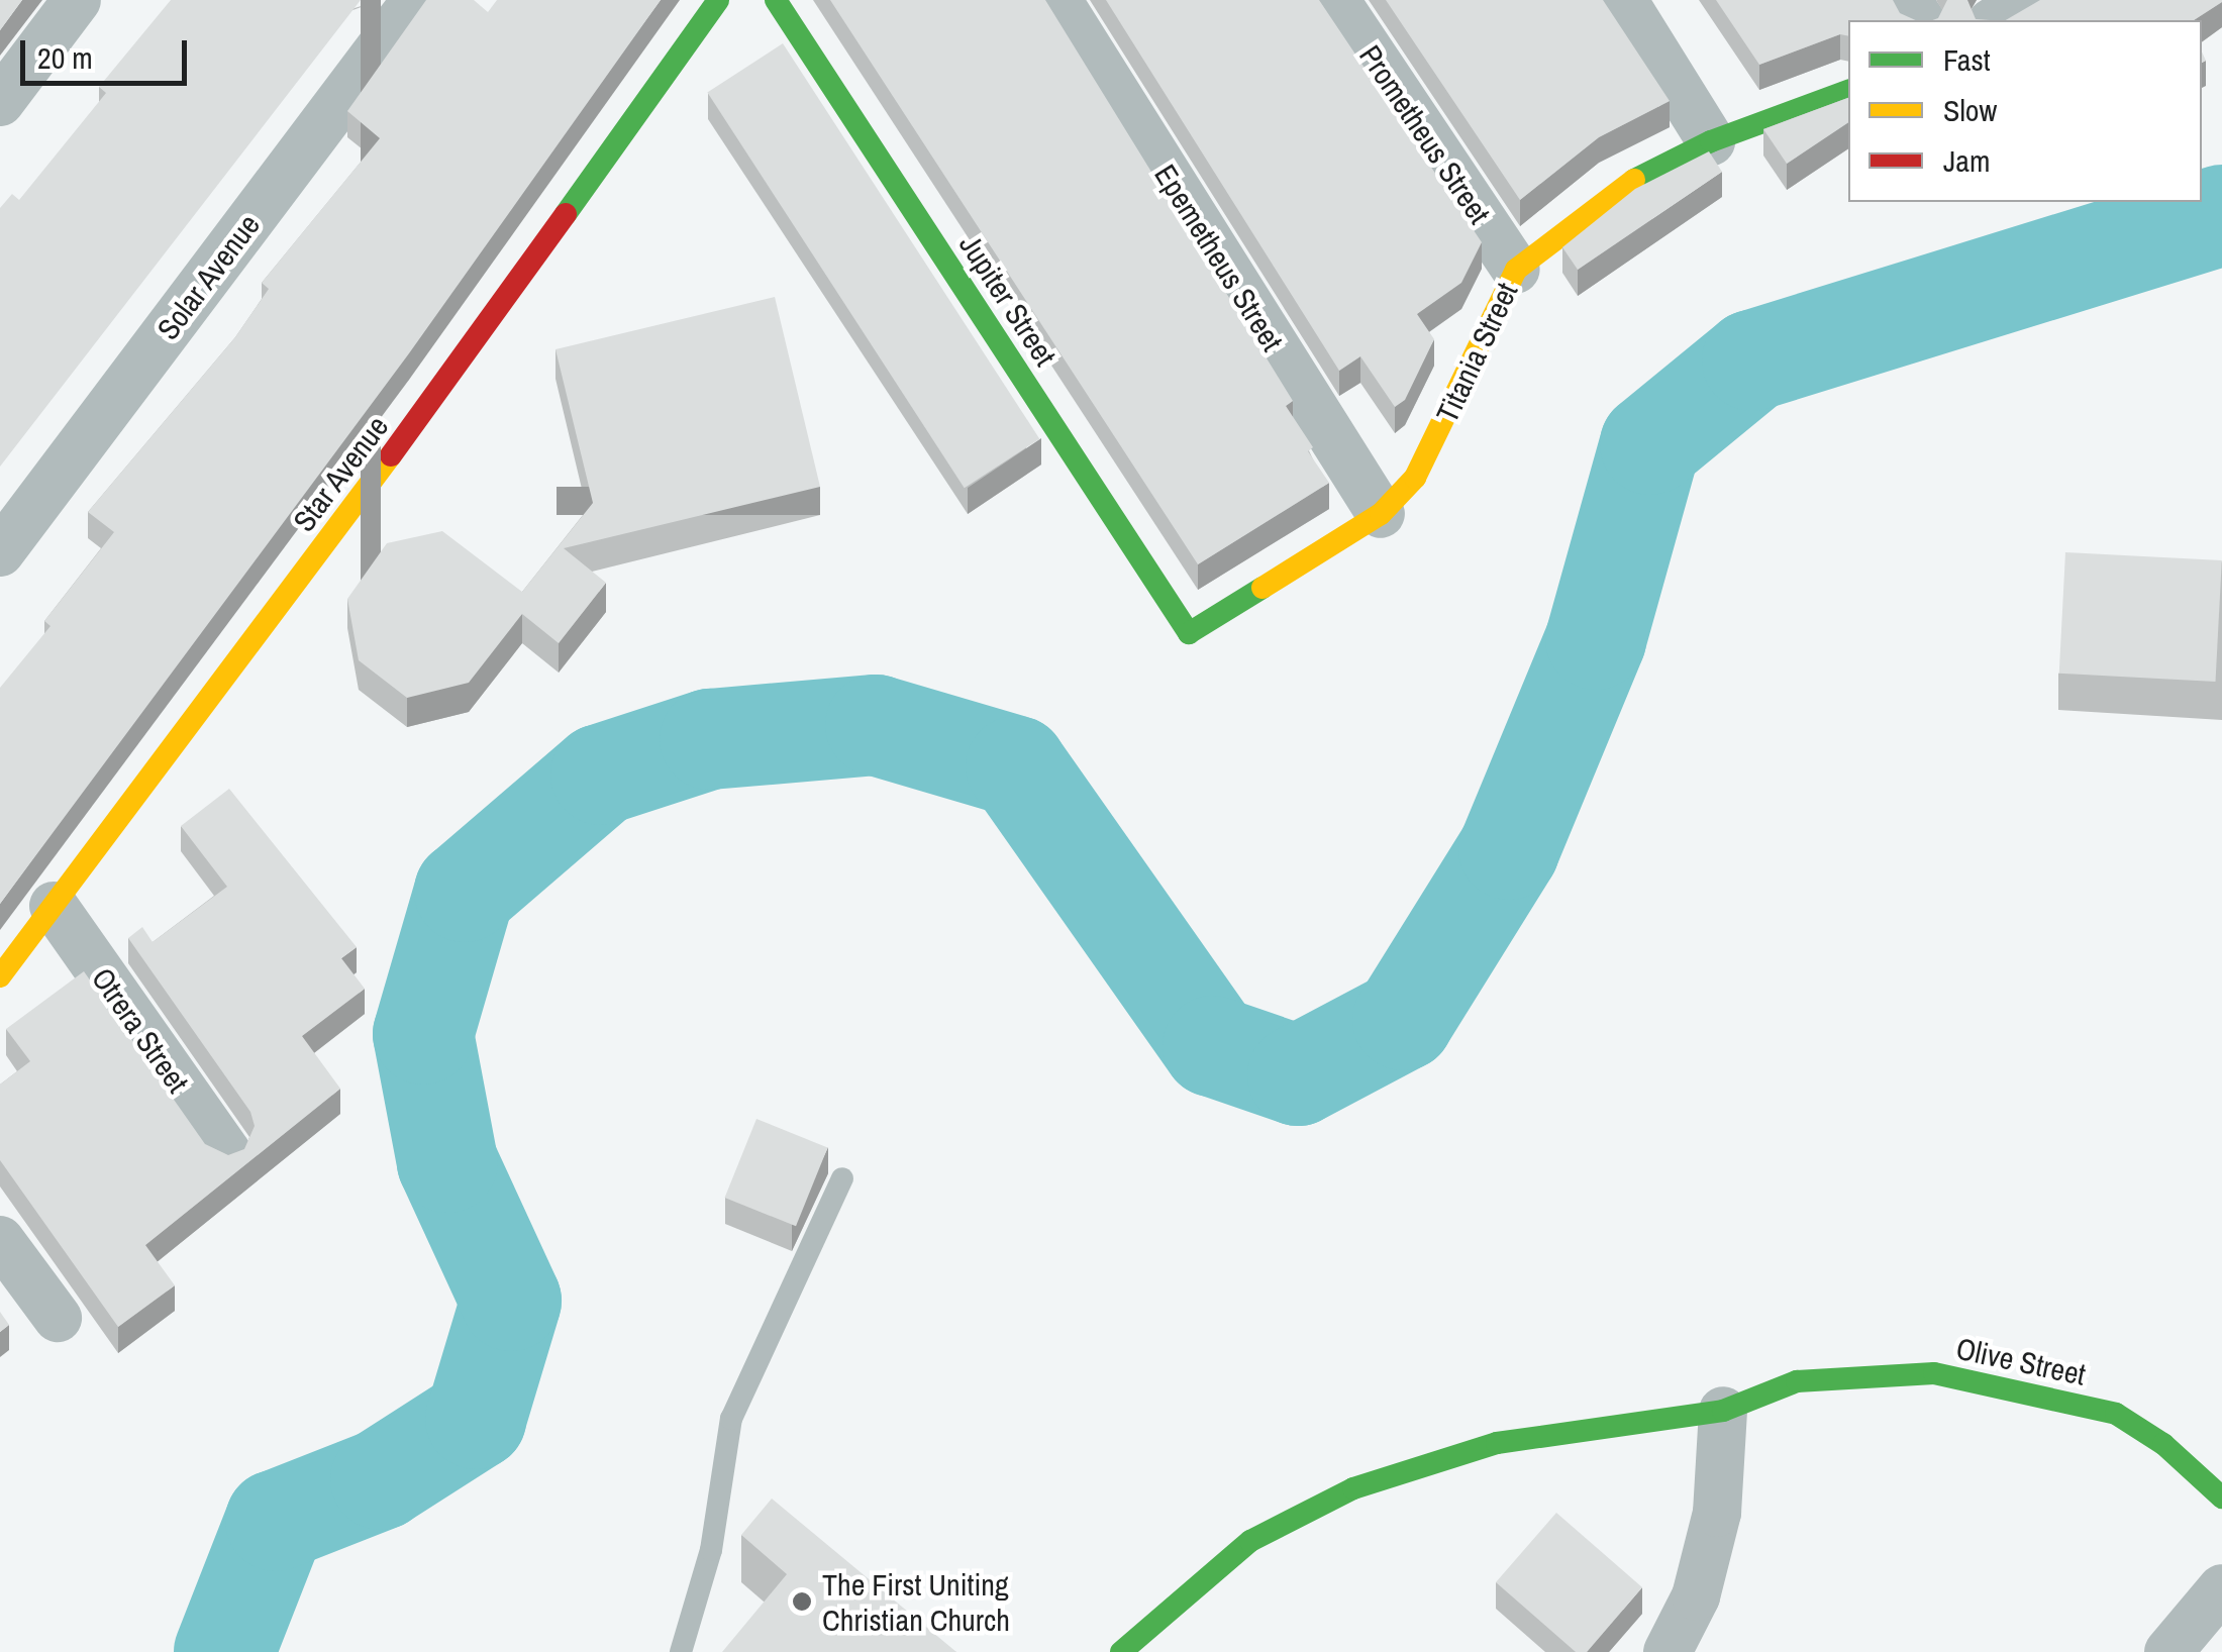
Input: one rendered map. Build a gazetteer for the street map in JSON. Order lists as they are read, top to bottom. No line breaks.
{"streets":{"street":["Prometheus Street","Epemetheus Street","Solar Avenue","Jupiter Street","Titania Street","Star Avenue","Otrera Street","Olive Street"]},"crossings":[["Prometheus Street","Titania Street"],["Epemetheus Street","Titania Street"],["Jupiter Street","Titania Street"],["Star Avenue","Otrera Street"]],"places":["The First Uniting Christian Church"],"legend":["Fast","Slow","Jam"],"scale_bar":"20 m"}
